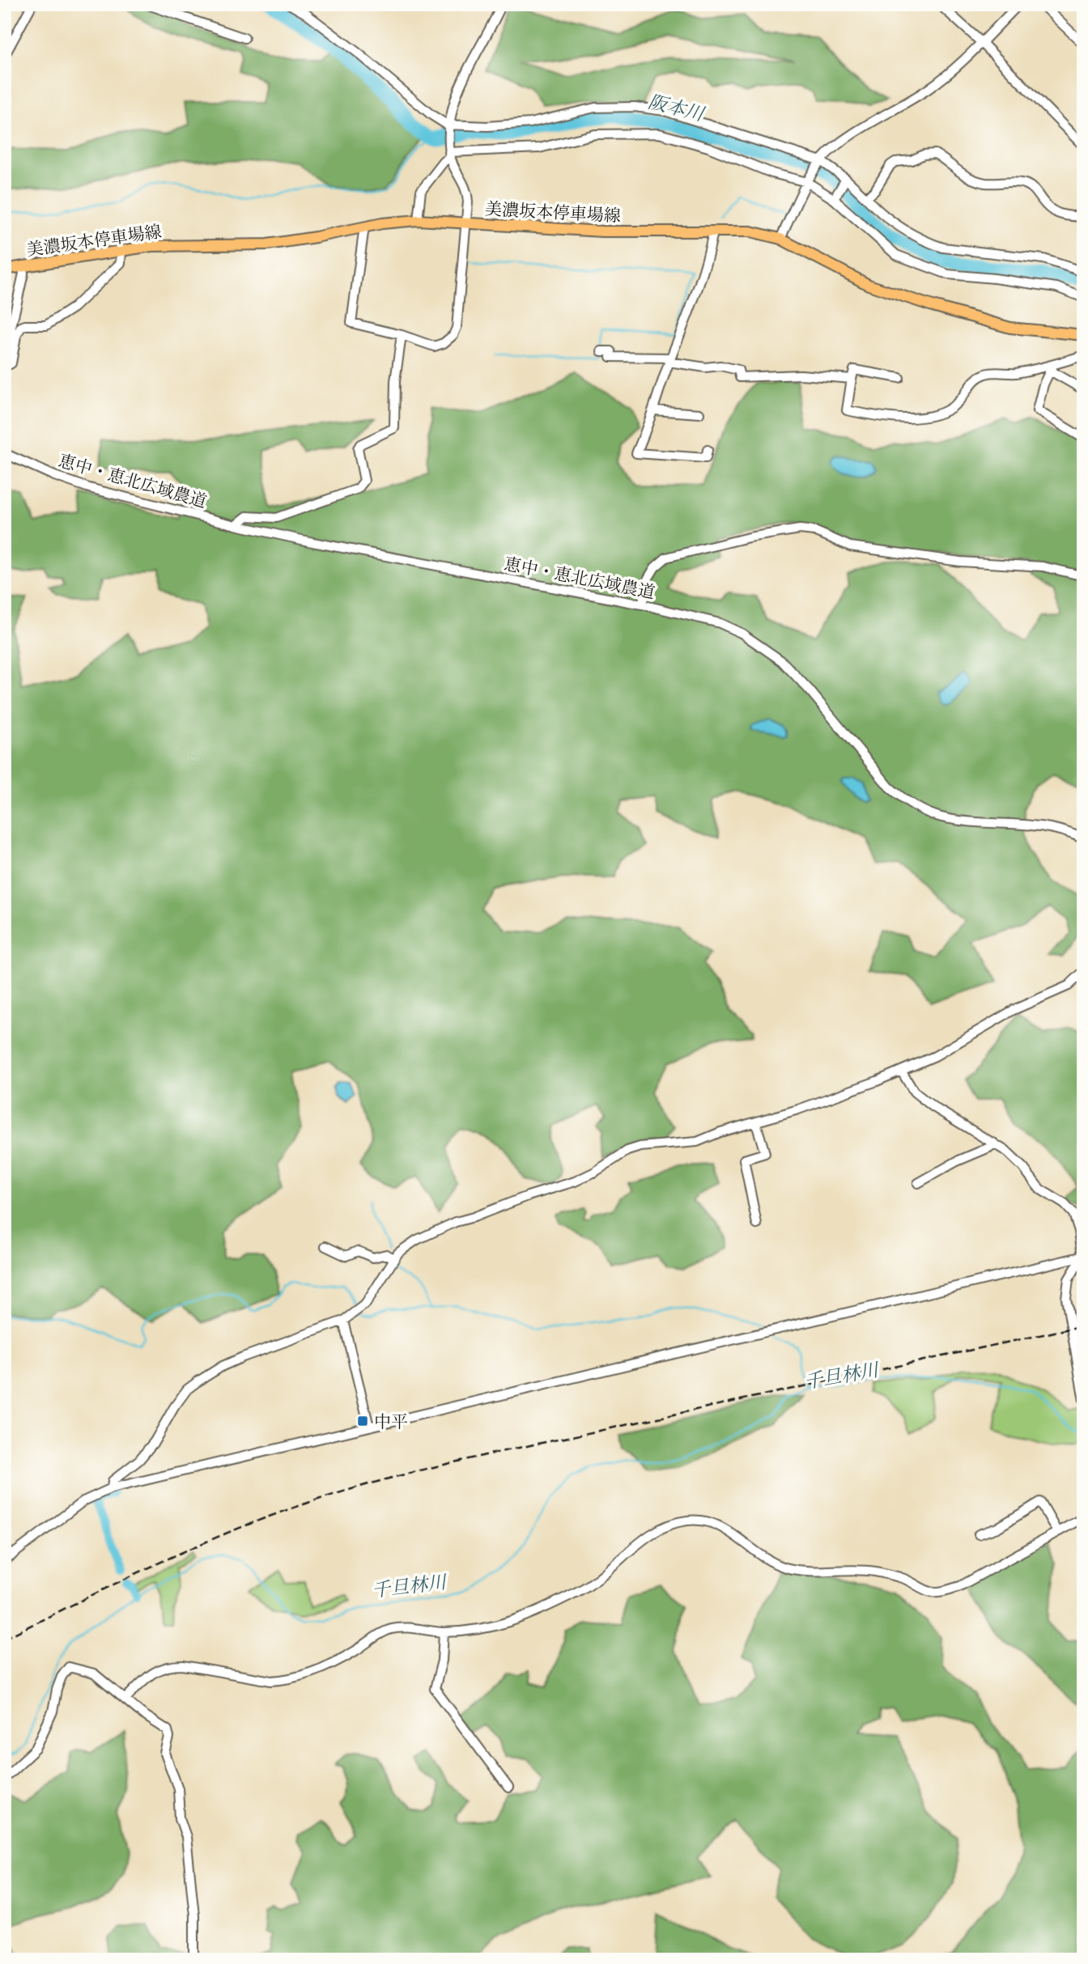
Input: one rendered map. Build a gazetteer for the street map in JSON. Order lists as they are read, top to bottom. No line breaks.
{"streets":{"main road":["美濃坂本停車場線"],"street":["恵中・恵北広域農道"]},"water":["阪本川","千旦林川"],"places":{"transit":["中平"]}}
